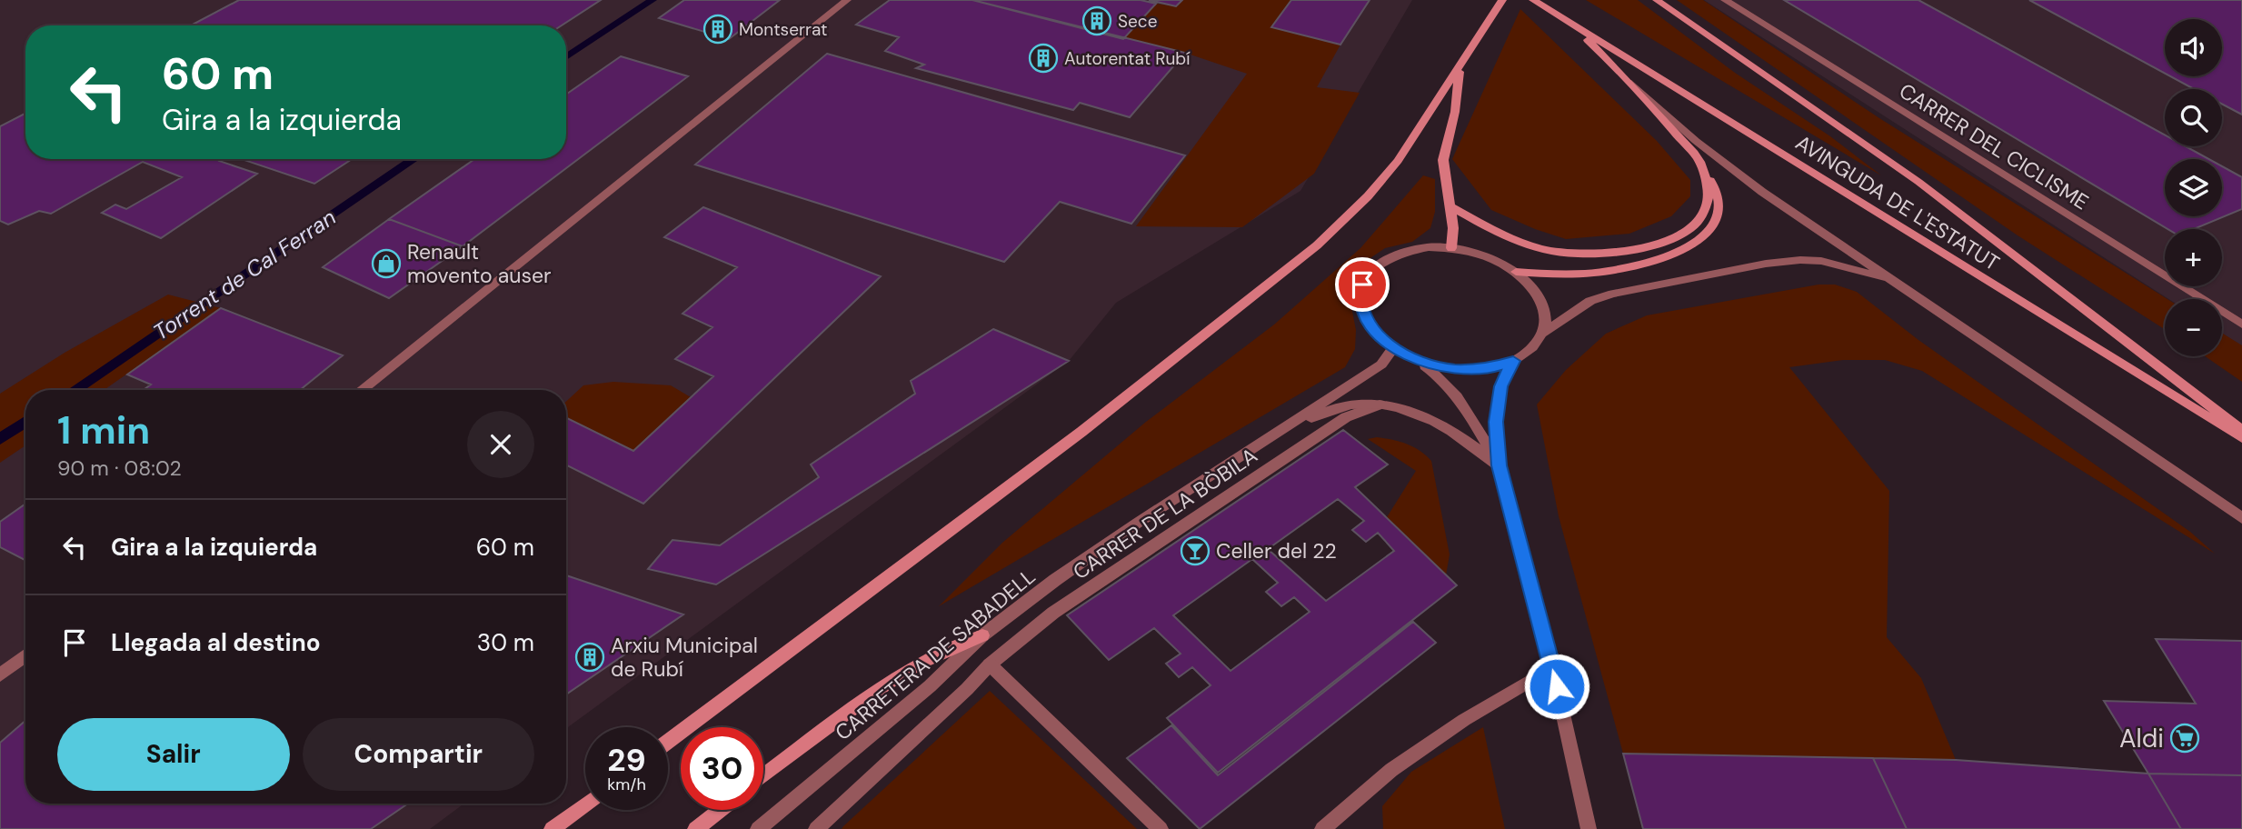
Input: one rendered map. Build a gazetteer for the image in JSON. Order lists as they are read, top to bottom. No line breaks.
{"streets":{"main road":["AVINGUDA DE L'ESTATUT"],"street":["CARRER DEL CICLISME","CARRER DE LA BÒBILA","CARRETERA DE SABADELL"]},"crossings":[["CARRER DE LA BÒBILA","CARRETERA DE SABADELL"]],"water":["Torrent de Cal Ferran"],"places":{"building":["Sece","Montserrat","Autorentat Rubí","Arxiu Municipal de Rubí"],"shop":["Renault movento auser"],"bar":["Celler del 22"],"supermarket":["Aldi"]},"page":{"map_buttons":["+","−"],"turn":["60 m","Gira a la izquierda"],"heading":["1 min","90 m · 08:02"],"list":[{"name":"Gira a la izquierda","value":"60 m"},{"name":"Llegada al destino","value":"30 m"}],"buttons":["Salir","Compartir"],"speed":"29 km/h","limit":"30"}}
